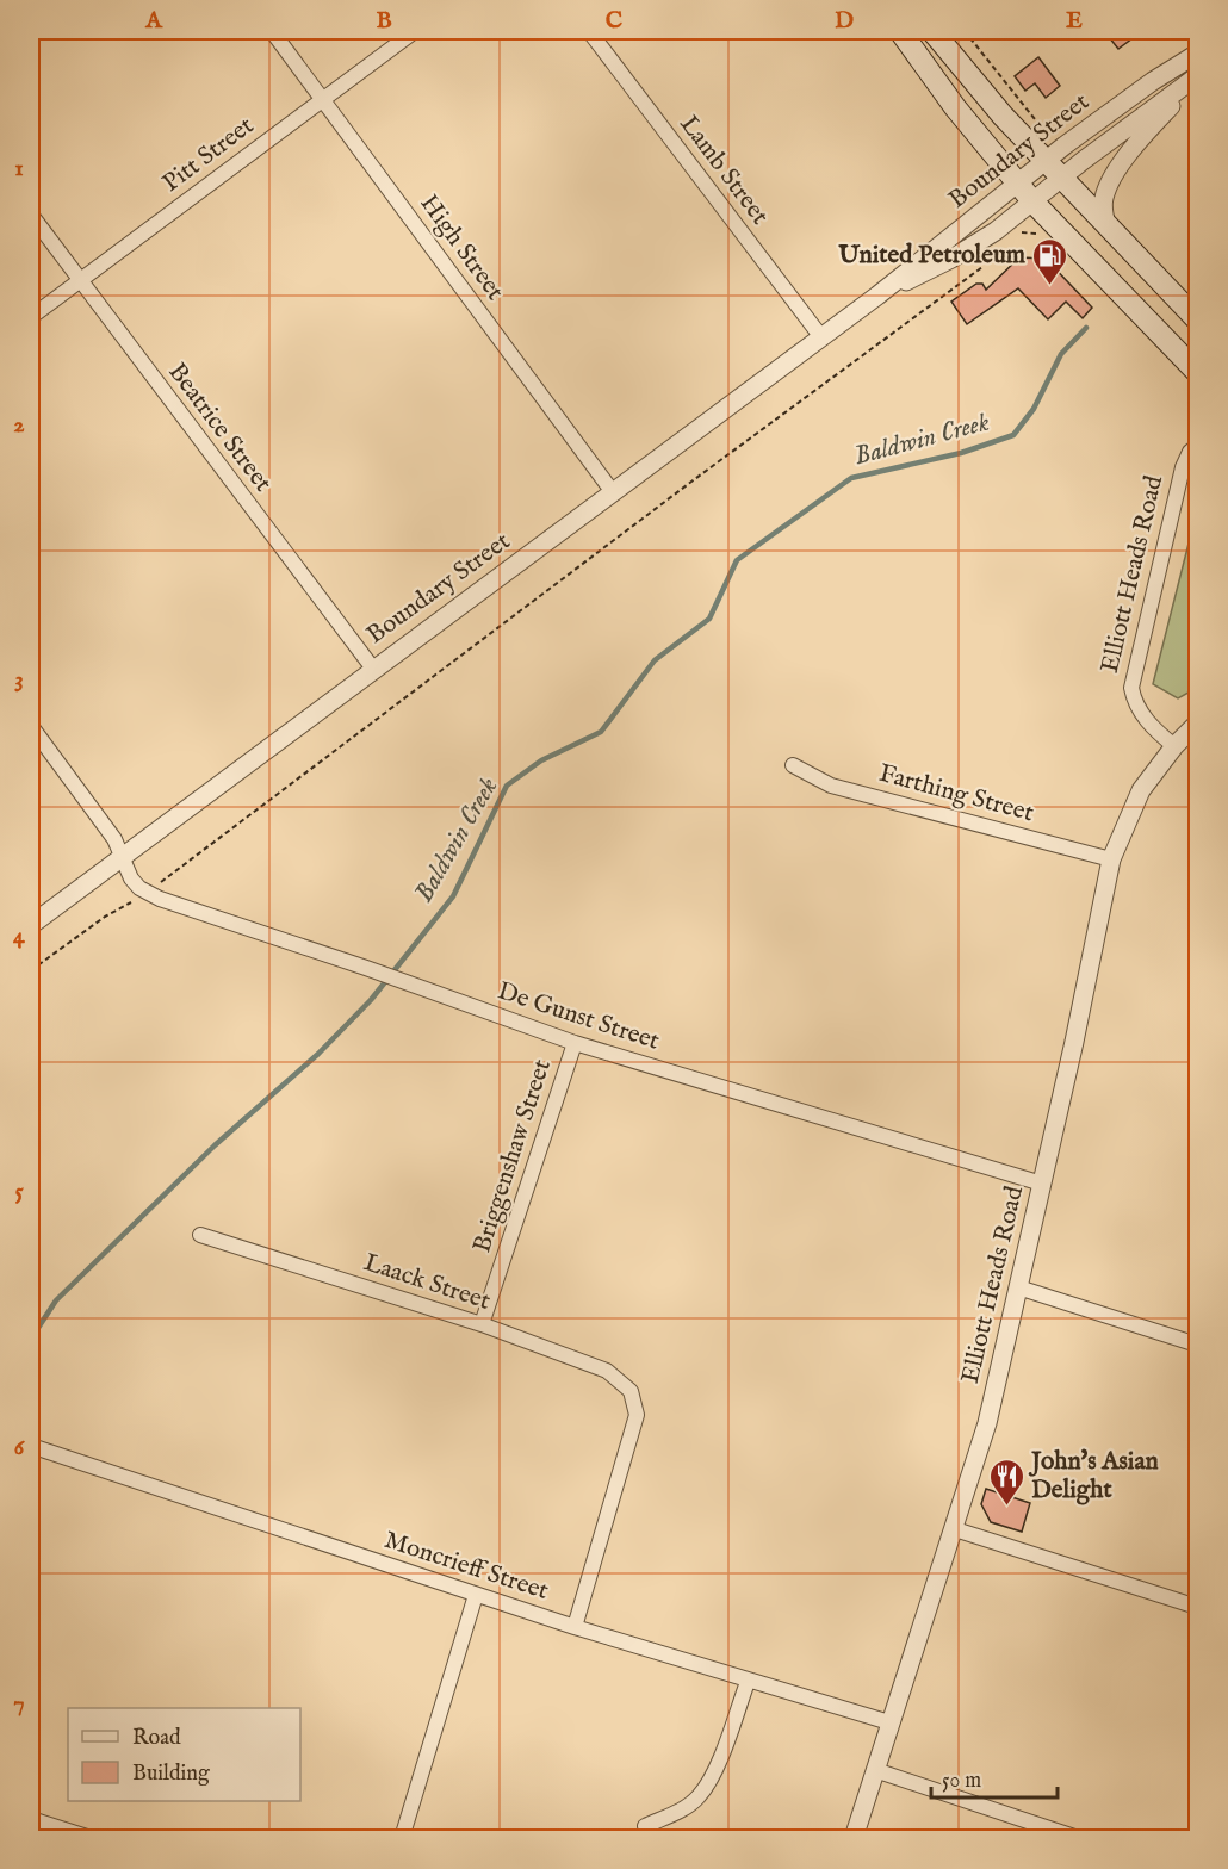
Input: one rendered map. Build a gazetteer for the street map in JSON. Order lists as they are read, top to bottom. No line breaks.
{"streets":{"street":["Boundary Street","Pitt Street","Lamb Street","High Street","Beatrice Street","Elliott Heads Road","Farthing Street","De Gunst Street","Briggenshaw Street","Laack Street","Moncrieff Street"]},"crossings":[["Boundary Street","Lamb Street"],["Boundary Street","High Street"],["Boundary Street","Beatrice Street"],["Boundary Street","De Gunst Street"],["Pitt Street","High Street"],["Pitt Street","Beatrice Street"],["Elliott Heads Road","Farthing Street"],["Elliott Heads Road","De Gunst Street"],["Elliott Heads Road","Moncrieff Street"],["De Gunst Street","Briggenshaw Street"],["Briggenshaw Street","Laack Street"],["Laack Street","Moncrieff Street"]],"water":["Baldwin Creek"],"places":{"fuel station":["United Petroleum"],"restaurant":["John's Asian Delight"]},"legend":["Road","Building"],"scale_bar":"50 m","grid":{"columns":["A","B","C","D","E"],"rows":["1","2","3","4","5","6","7"]}}
